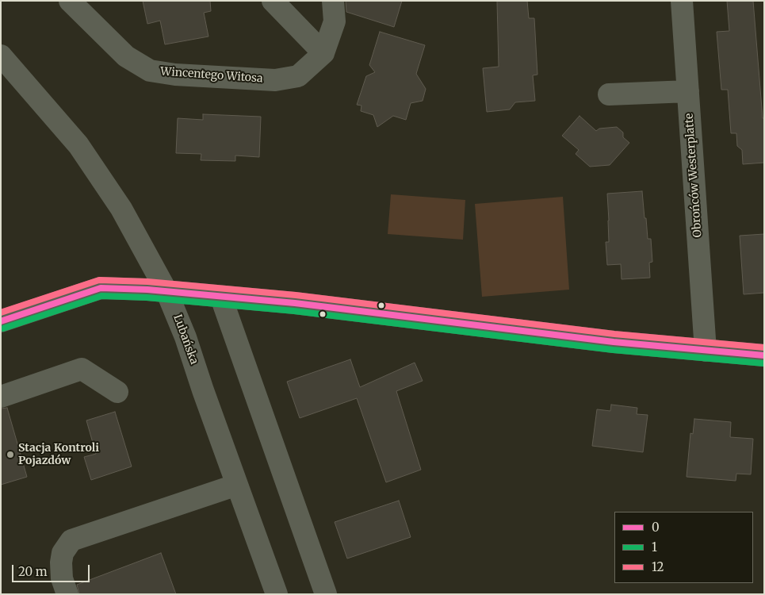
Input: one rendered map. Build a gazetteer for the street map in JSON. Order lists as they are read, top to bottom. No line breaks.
{"streets":{"street":["Wincentego Witosa","Obrońców Westerplatte","Lubańska"]},"places":["Stacja Kontroli Pojazdów"],"lines":["transit line 12","transit line 0","transit line 1"],"legend":["0","1","12"],"scale_bar":"20 m"}
